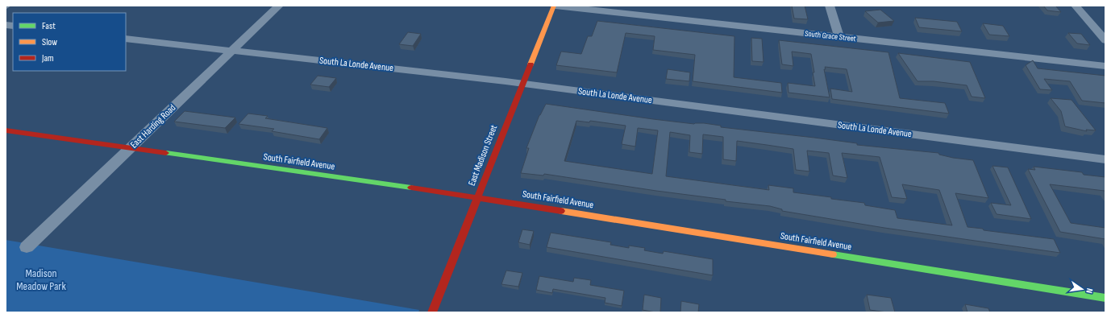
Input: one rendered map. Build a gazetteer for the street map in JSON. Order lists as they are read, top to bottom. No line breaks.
{"streets":{"street":["South Grace Street","South La Londe Avenue","East Harding Road","East Madison Street","South Fairfield Avenue"]},"crossings":[["South Grace Street","East Madison Street"],["South La Londe Avenue","East Harding Road"],["South La Londe Avenue","East Madison Street"],["East Harding Road","South Fairfield Avenue"],["East Madison Street","South Fairfield Avenue"]],"parks":["Madison Meadow Park"],"legend":["Fast","Slow","Jam"],"north":"right"}
